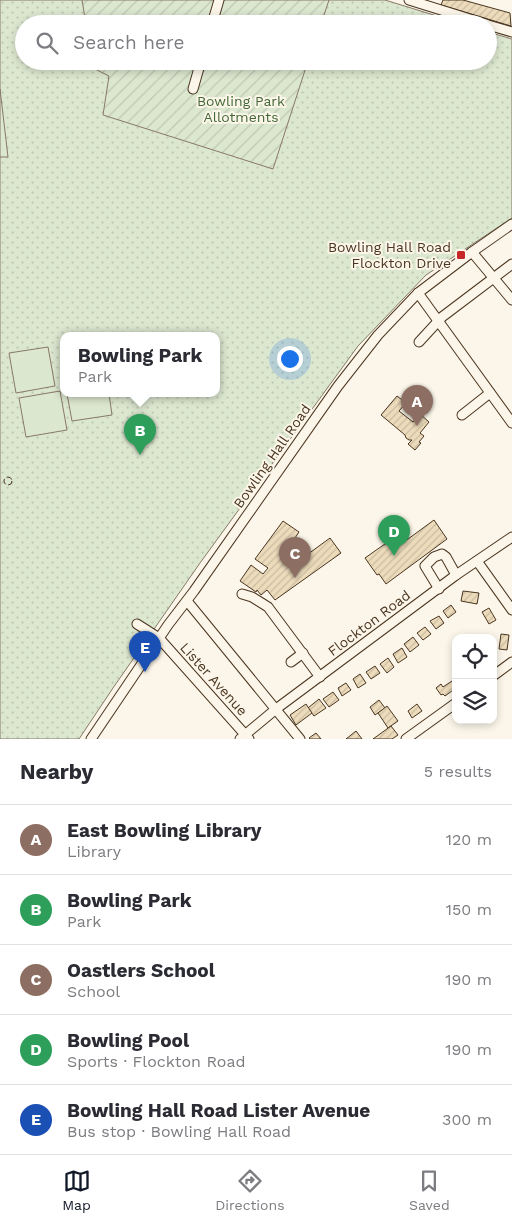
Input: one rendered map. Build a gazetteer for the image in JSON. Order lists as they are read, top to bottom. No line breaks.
{"streets":{"street":["Bowling Hall Road","Flockton Road","Lister Avenue"]},"crossings":[["Bowling Hall Road","Lister Avenue"],["Flockton Road","Lister Avenue"]],"parks":["Bowling Park Allotments"],"places":{"transit":["Bowling Hall Road Flockton Drive"]},"page":{"search":"Search here","popup":["Bowling Park","Park"],"pins":["A","B","D","C","E"],"heading":["Nearby","5 results"],"list":[{"mark":"A","name":"East Bowling Library","note":"Library","value":"120 m"},{"mark":"B","name":"Bowling Park","note":"Park","value":"150 m"},{"mark":"C","name":"Oastlers School","note":"School","value":"190 m"},{"mark":"D","name":"Bowling Pool","note":"Sports · Flockton Road","value":"190 m"},{"mark":"E","name":"Bowling Hall Road Lister Avenue","note":"Bus stop · Bowling Hall Road","value":"300 m"}],"nav":["Map","Directions","Saved"]}}
